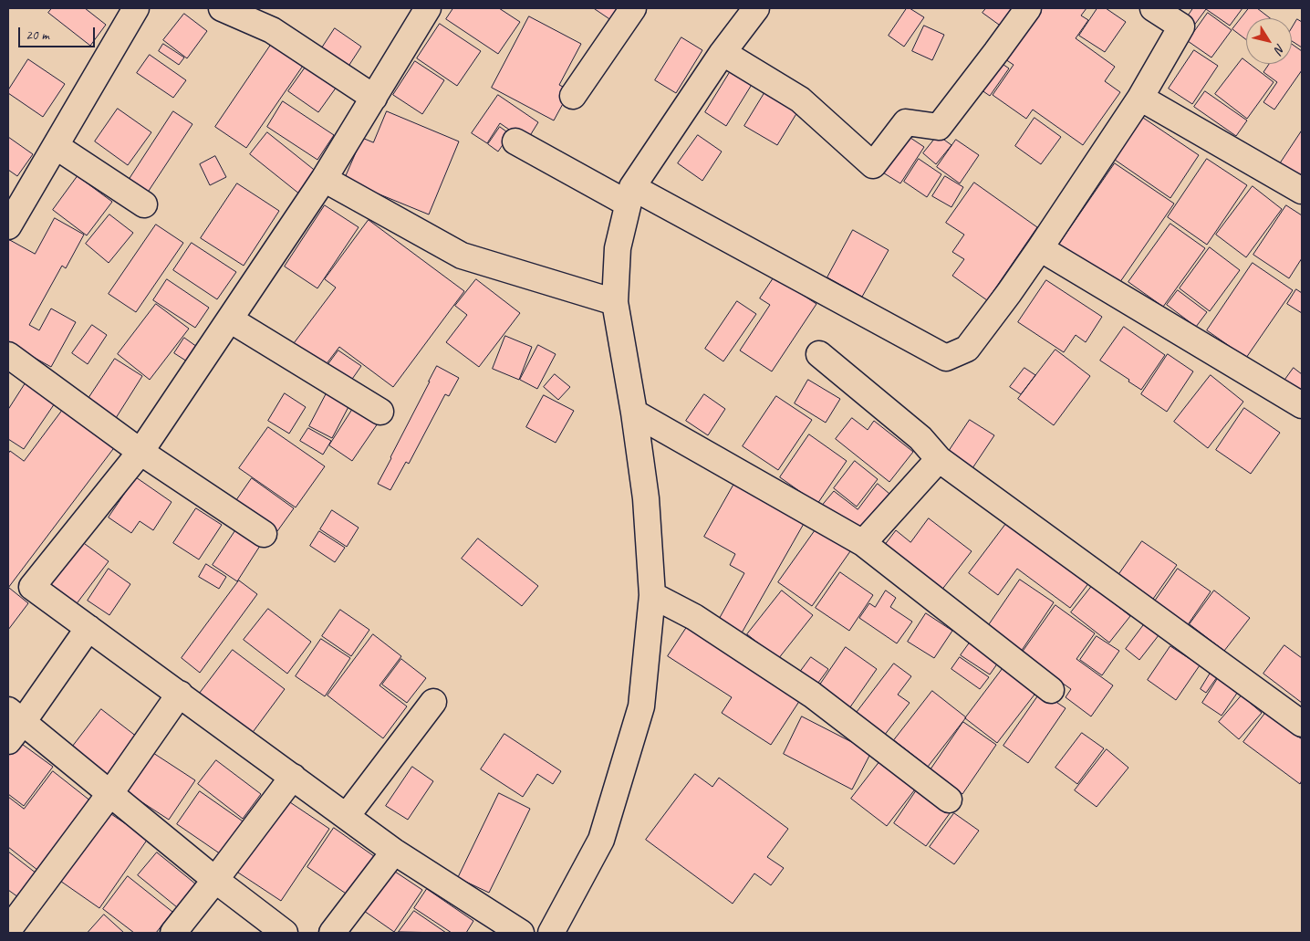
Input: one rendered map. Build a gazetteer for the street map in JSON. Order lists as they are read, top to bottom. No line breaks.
{"scale_bar":"20 m","north":"bottom right"}
